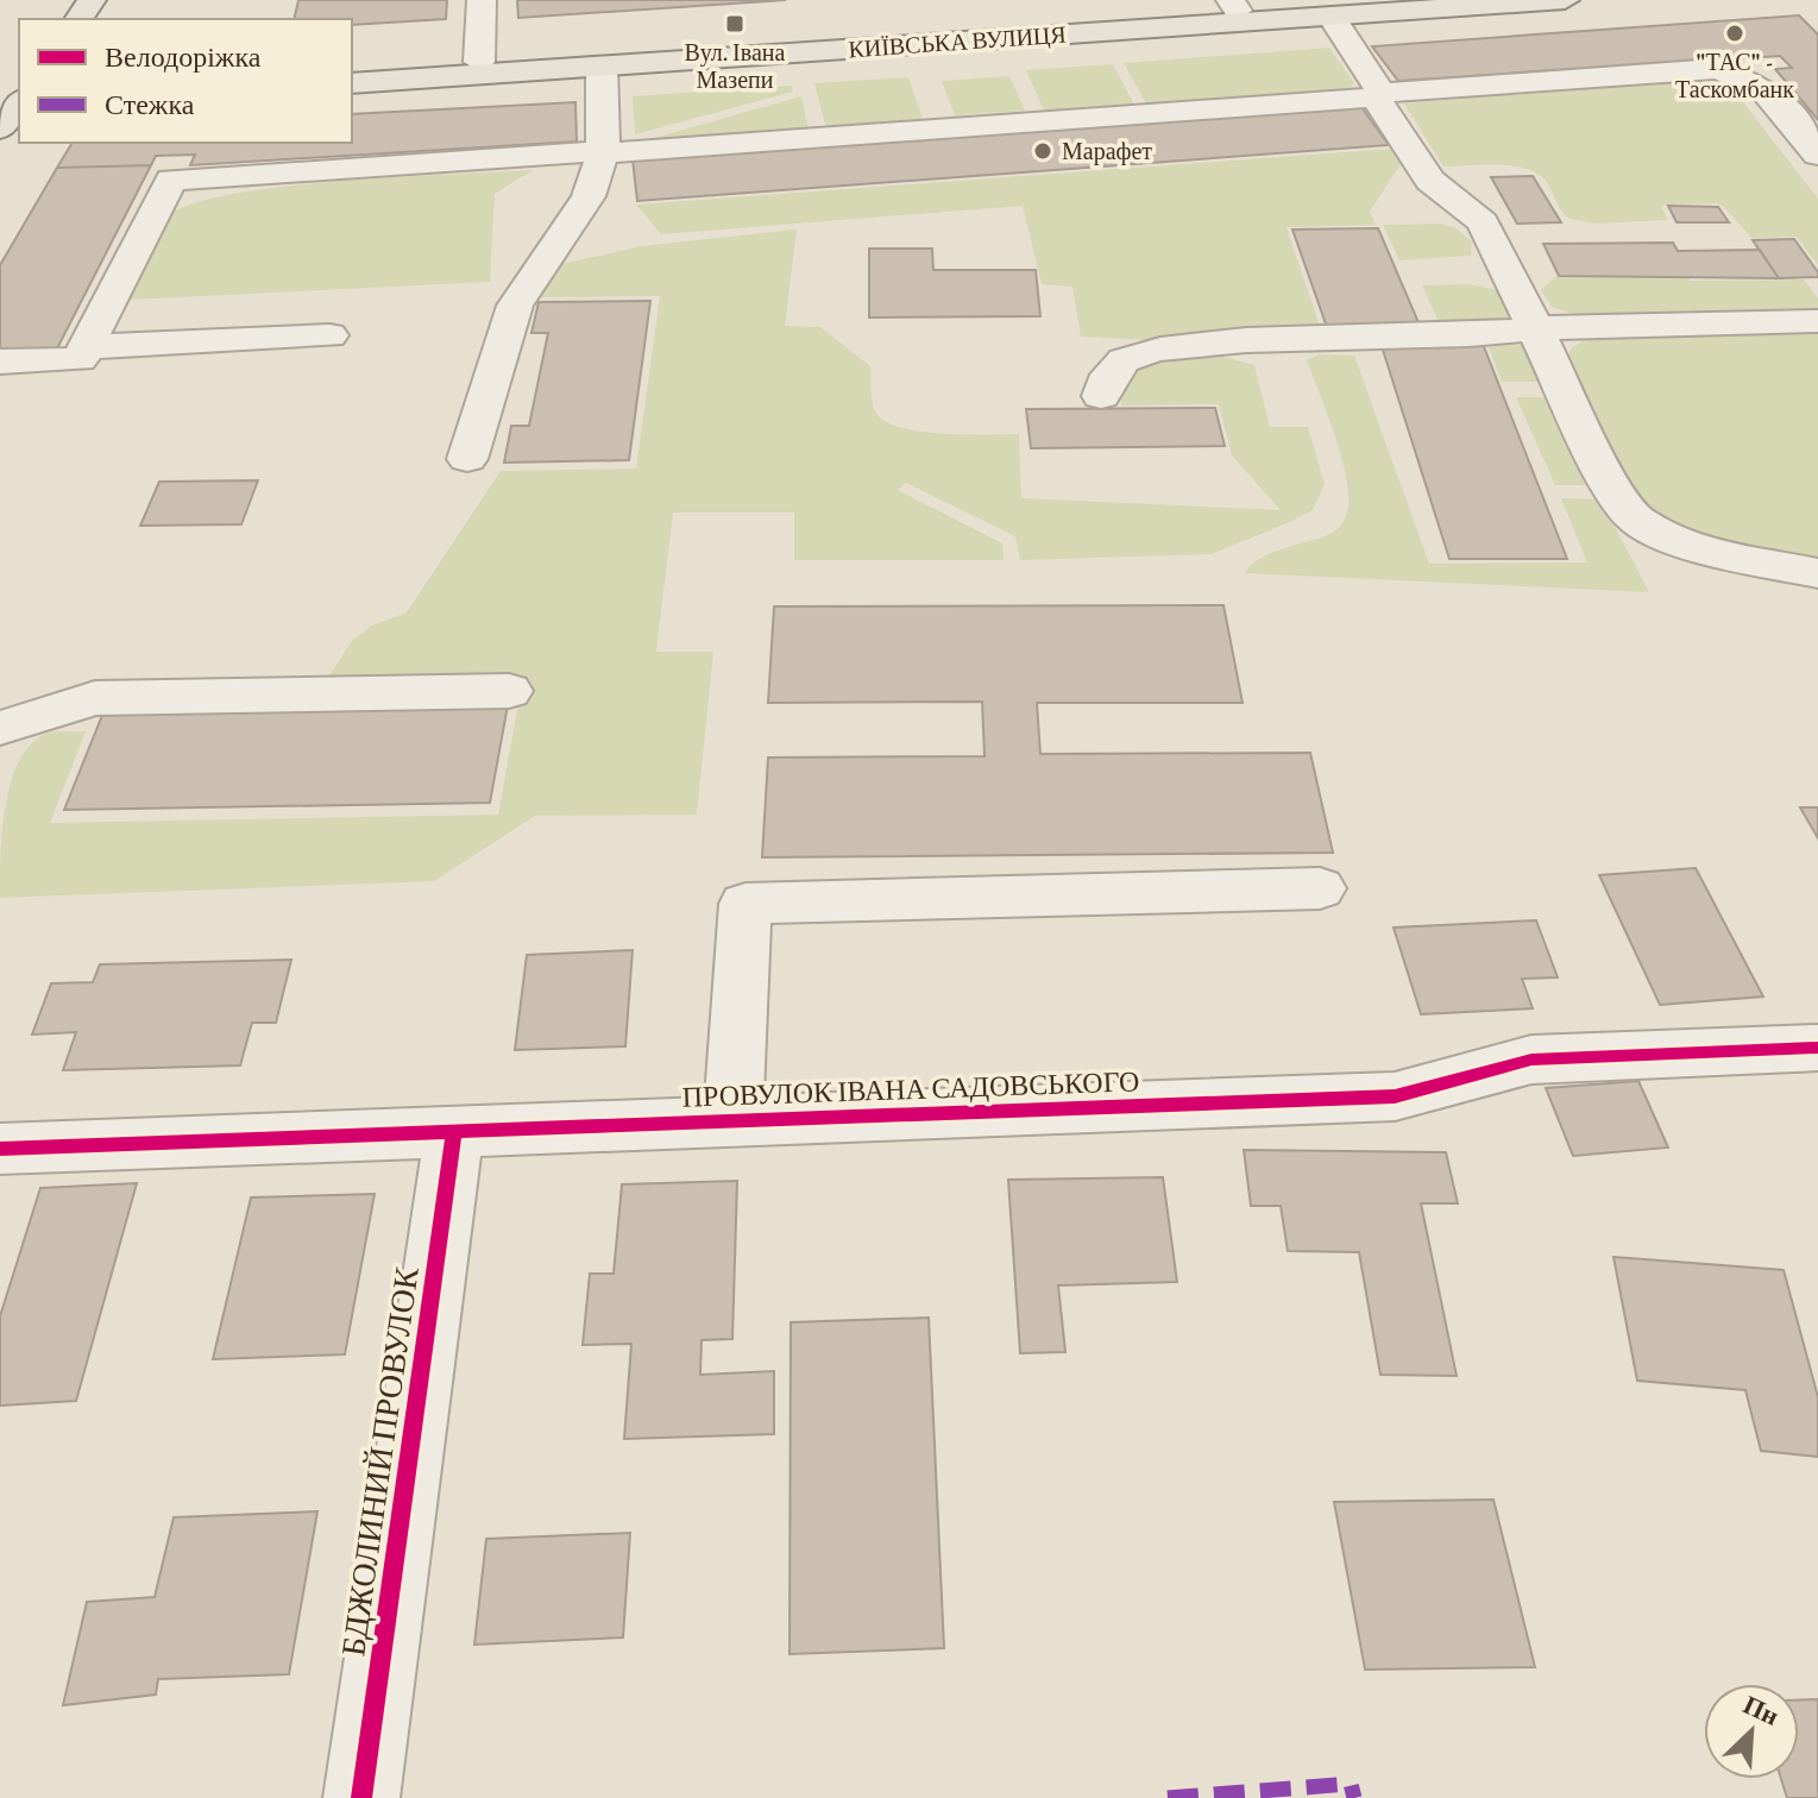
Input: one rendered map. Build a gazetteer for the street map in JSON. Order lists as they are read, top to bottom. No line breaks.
{"streets":{"main road":["КИЇВСЬКА ВУЛИЦЯ"],"street":["ПРОВУЛОК ІВАНА САДОВСЬКОГО","БДЖОЛИНИЙ ПРОВУЛОК"]},"crossings":[["ПРОВУЛОК ІВАНА САДОВСЬКОГО","БДЖОЛИНИЙ ПРОВУЛОК"]],"places":{"transit":["Вул. Івана Мазепи"],"other":["\"ТАС\" - Таскомбанк","Марафет"]},"legend":["Велодоріжка","Стежка"],"north":"top right"}
